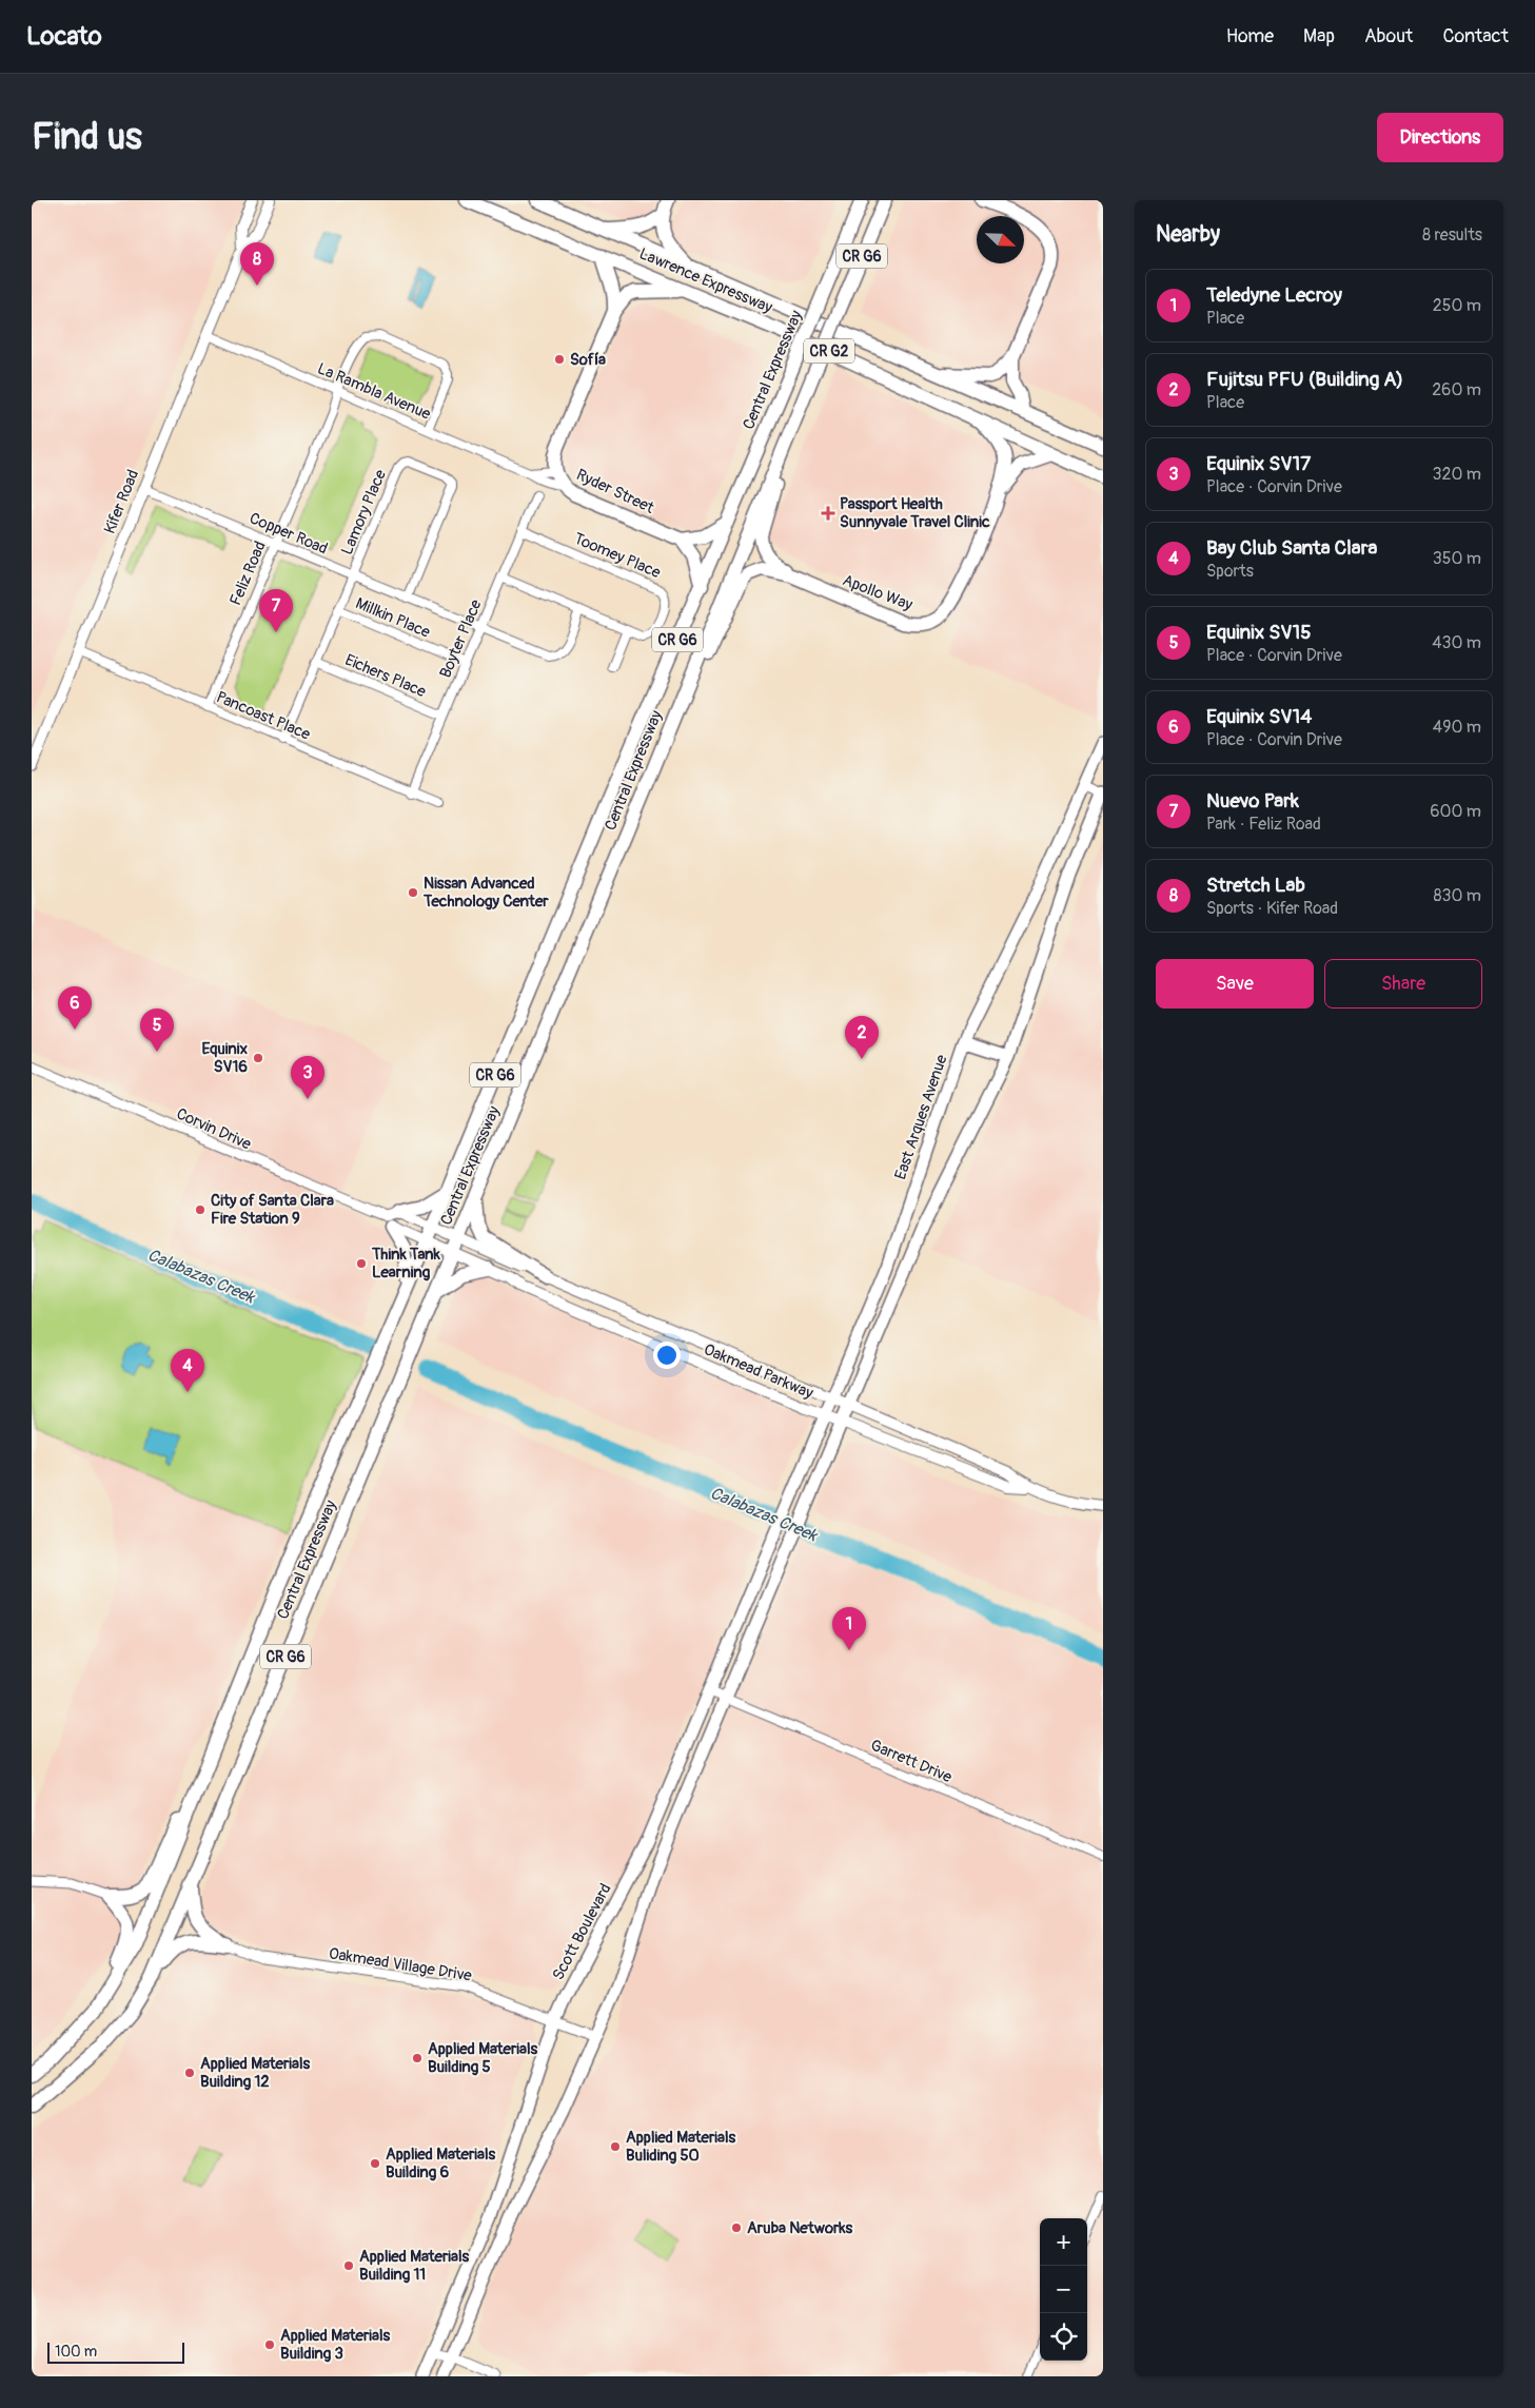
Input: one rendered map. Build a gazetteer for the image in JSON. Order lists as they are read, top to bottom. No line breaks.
{"streets":{"highway":["CR G6","Lawrence Expressway","CR G2","Central Expressway","Ryder Street","Apollo Way"],"main road":["Kifer Road","East Arques Avenue","Oakmead Parkway","Scott Boulevard"],"street":["La Rambla Avenue","Lamory Place","Copper Road","Toomey Place","Feliz Road","Millkin Place","Boyter Place","Eichers Place","Pancoast Place","Corvin Drive","Garrett Drive","Oakmead Village Drive"]},"crossings":[["Central Expressway","Corvin Drive"],["Central Expressway","Oakmead Parkway"],["La Rambla Avenue","Ryder Street"],["La Rambla Avenue","Kifer Road"],["La Rambla Avenue","Feliz Road"],["Kifer Road","Copper Road"],["Kifer Road","Pancoast Place"],["Lamory Place","Copper Road"],["Lamory Place","Millkin Place"],["Lamory Place","Eichers Place"],["Lamory Place","Pancoast Place"],["Copper Road","Toomey Place"],["Copper Road","Feliz Road"],["Copper Road","Boyter Place"],["Toomey Place","Boyter Place"],["Feliz Road","Pancoast Place"],["Millkin Place","Boyter Place"],["Boyter Place","Eichers Place"],["Boyter Place","Pancoast Place"],["East Arques Avenue","Oakmead Parkway"],["East Arques Avenue","Scott Boulevard"],["Corvin Drive","Oakmead Parkway"],["Garrett Drive","Scott Boulevard"],["Scott Boulevard","Oakmead Village Drive"]],"water":["Calabazas Creek"],"places":{"other":["Sofía","Nissan Advanced Technology Center","Equinix SV16","City of Santa Clara Fire Station 9","Think Tank Learning","Applied Materials Building 5","Applied Materials Building 12","Applied Materials Buliding 50","Applied Materials Building 6","Aruba Networks","Applied Materials Building 11","Applied Materials Building 3"],"health":["Passport Health Sunnyvale Travel Clinic"]},"scale_bar":"100 m","north":"bottom right","page":{"header":"Locato","nav":["Home","Map","About","Contact"],"buttons":["Directions",["Save","Share"]],"title":"Find us","heading":["Nearby","8 results"],"pins":["8","7","6","5","2","3","4","1"],"list":[{"mark":"1","name":"Teledyne Lecroy","note":"Place","value":"250 m"},{"mark":"2","name":"Fujitsu PFU (Building A)","note":"Place","value":"260 m"},{"mark":"3","name":"Equinix SV17","note":"Place · Corvin Drive","value":"320 m"},{"mark":"4","name":"Bay Club Santa Clara","note":"Sports","value":"350 m"},{"mark":"5","name":"Equinix SV15","note":"Place · Corvin Drive","value":"430 m"},{"mark":"6","name":"Equinix SV14","note":"Place · Corvin Drive","value":"490 m"},{"mark":"7","name":"Nuevo Park","note":"Park · Feliz Road","value":"600 m"},{"mark":"8","name":"Stretch Lab","note":"Sports · Kifer Road","value":"830 m"}],"map_buttons":["+","−"],"scale":"100 m"}}
